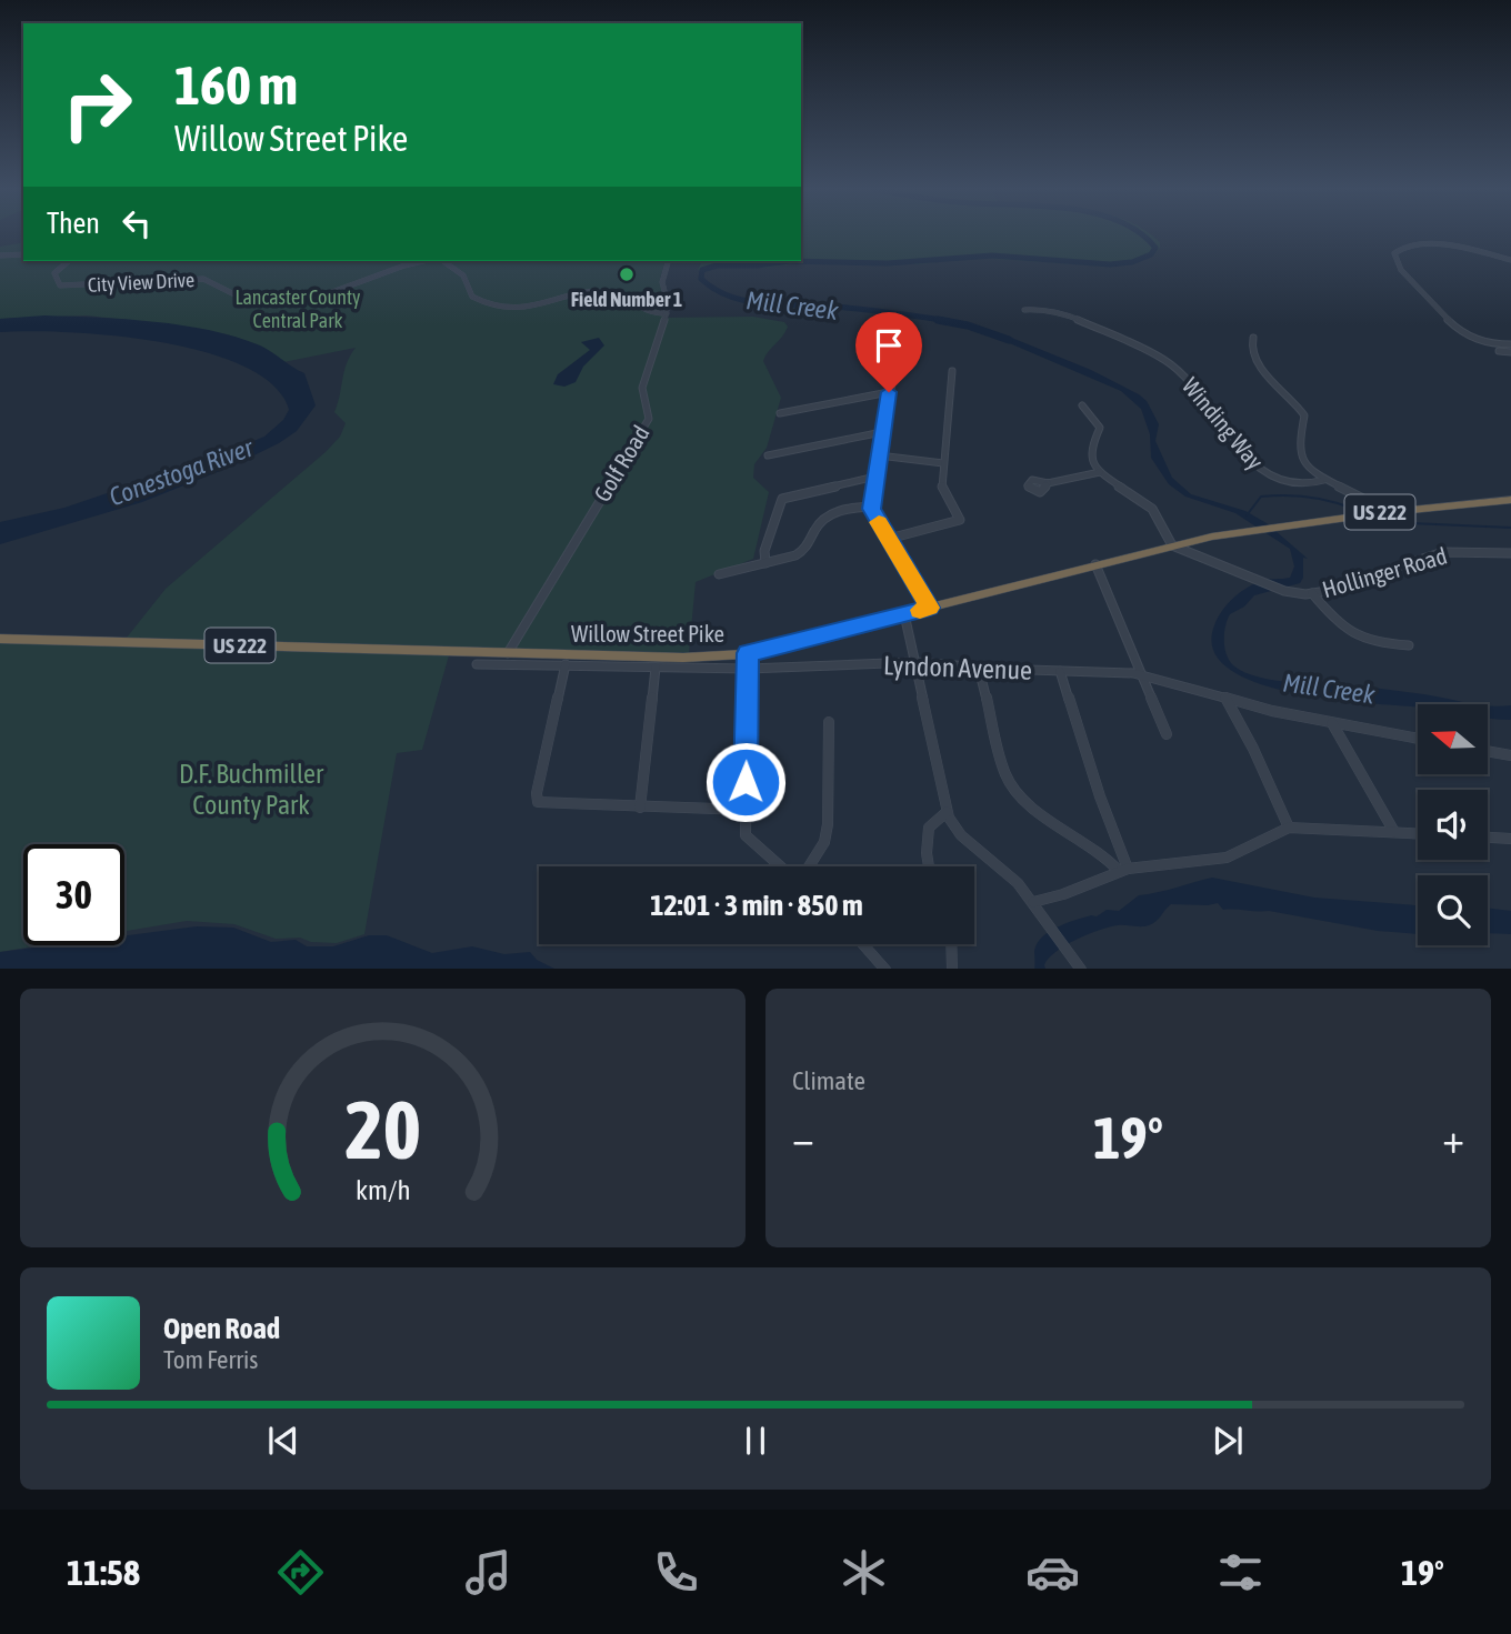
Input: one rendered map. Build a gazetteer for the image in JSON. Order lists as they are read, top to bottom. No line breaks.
{"streets":{"highway":["US 222","Willow Street Pike"],"street":["City View Drive","Winding Way","Golf Road","Hollinger Road","Lyndon Avenue"]},"crossings":[["Winding Way","Willow Street Pike"],["Golf Road","Willow Street Pike"],["Hollinger Road","Willow Street Pike"],["Willow Street Pike","Lyndon Avenue"]],"water":["Mill Creek","Conestoga River"],"parks":["Lancaster County Central Park","D.F. Buchmiller County Park"],"places":["Field Number 1"],"north":"left","page":{"turn":["160 m","Willow Street Pike"],"then":"Then","limit":"30","trip":"12:01 · 3 min · 850 m","tile":"Climate","heat":["−","19°","+"],"song":["Open Road","Tom Ferris"],"tabs":["11:58","19°"],"gauge":["20","km/h"]}}
